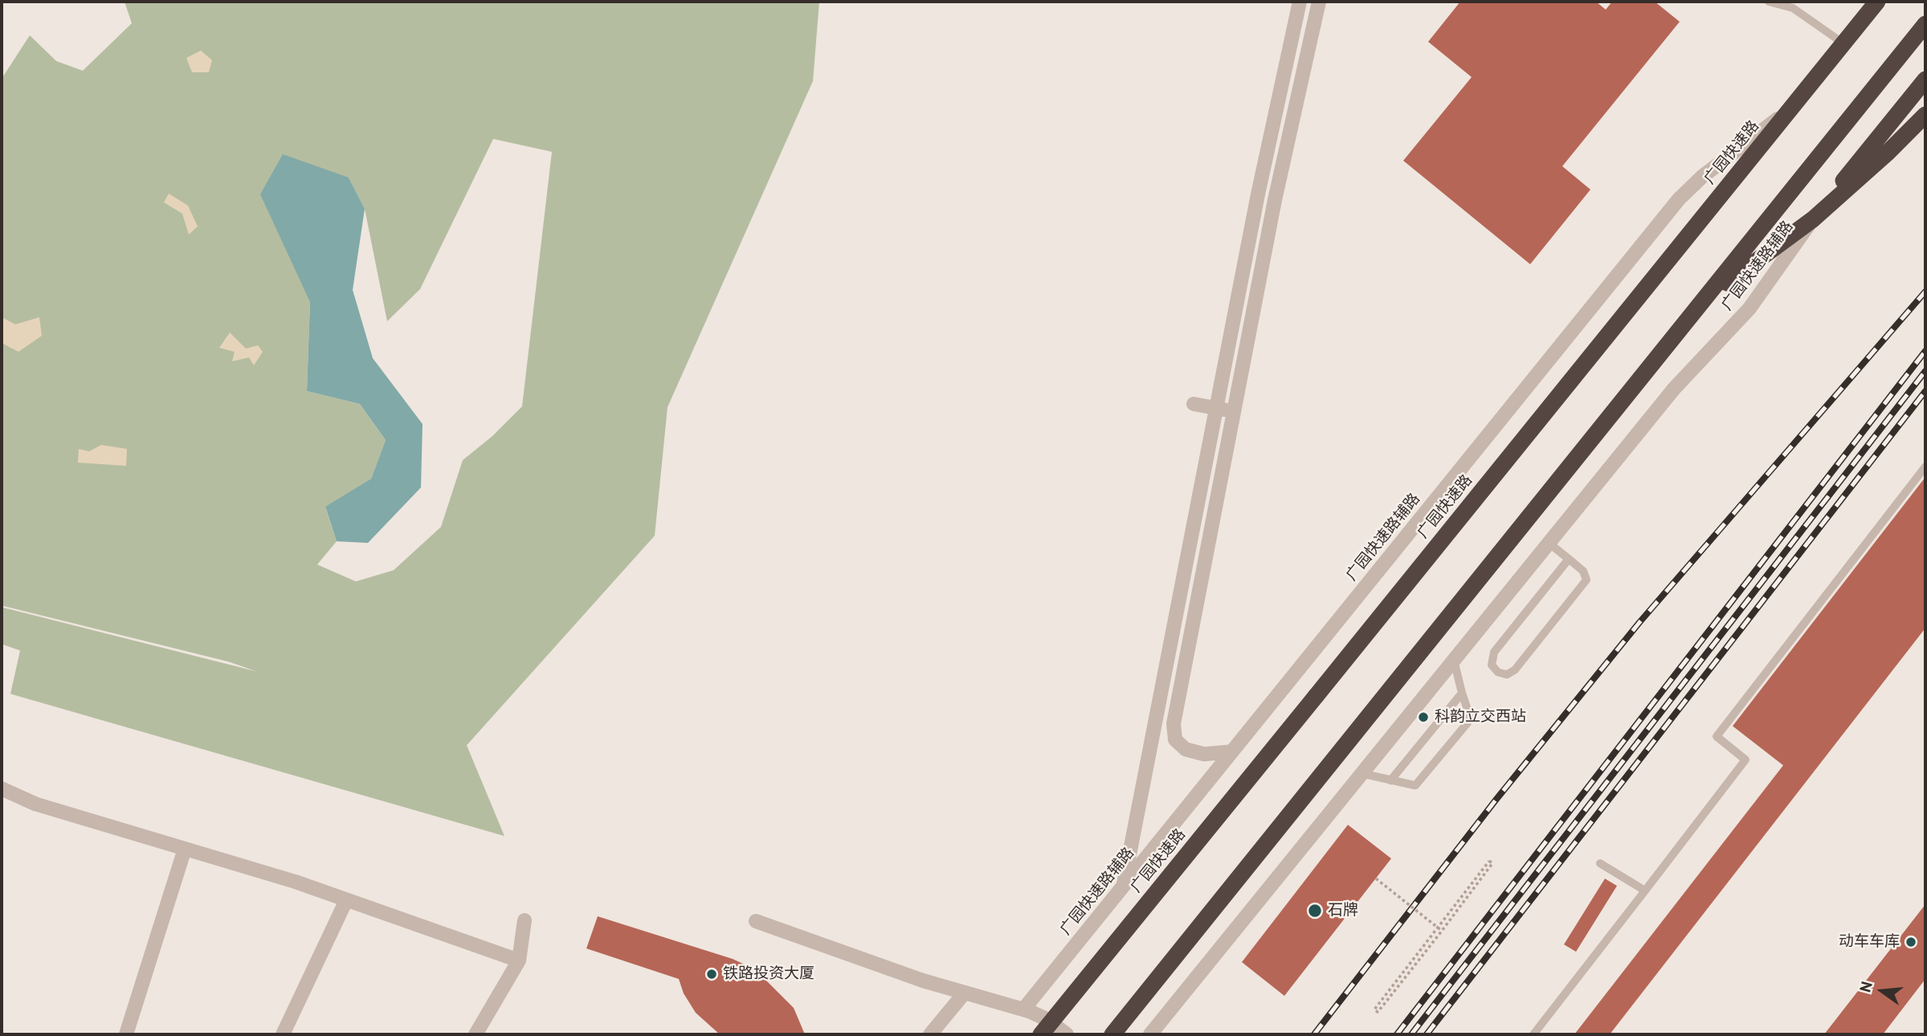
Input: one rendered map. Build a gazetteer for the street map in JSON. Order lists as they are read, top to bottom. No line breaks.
{"streets":{"highway":["广园快速路"],"street":["广园快速路辅路"]},"crossings":[["广园快速路","广园快速路辅路"]],"places":["科韵立交西站","石牌","动车车库","铁路投资大厦"],"north":"left"}
